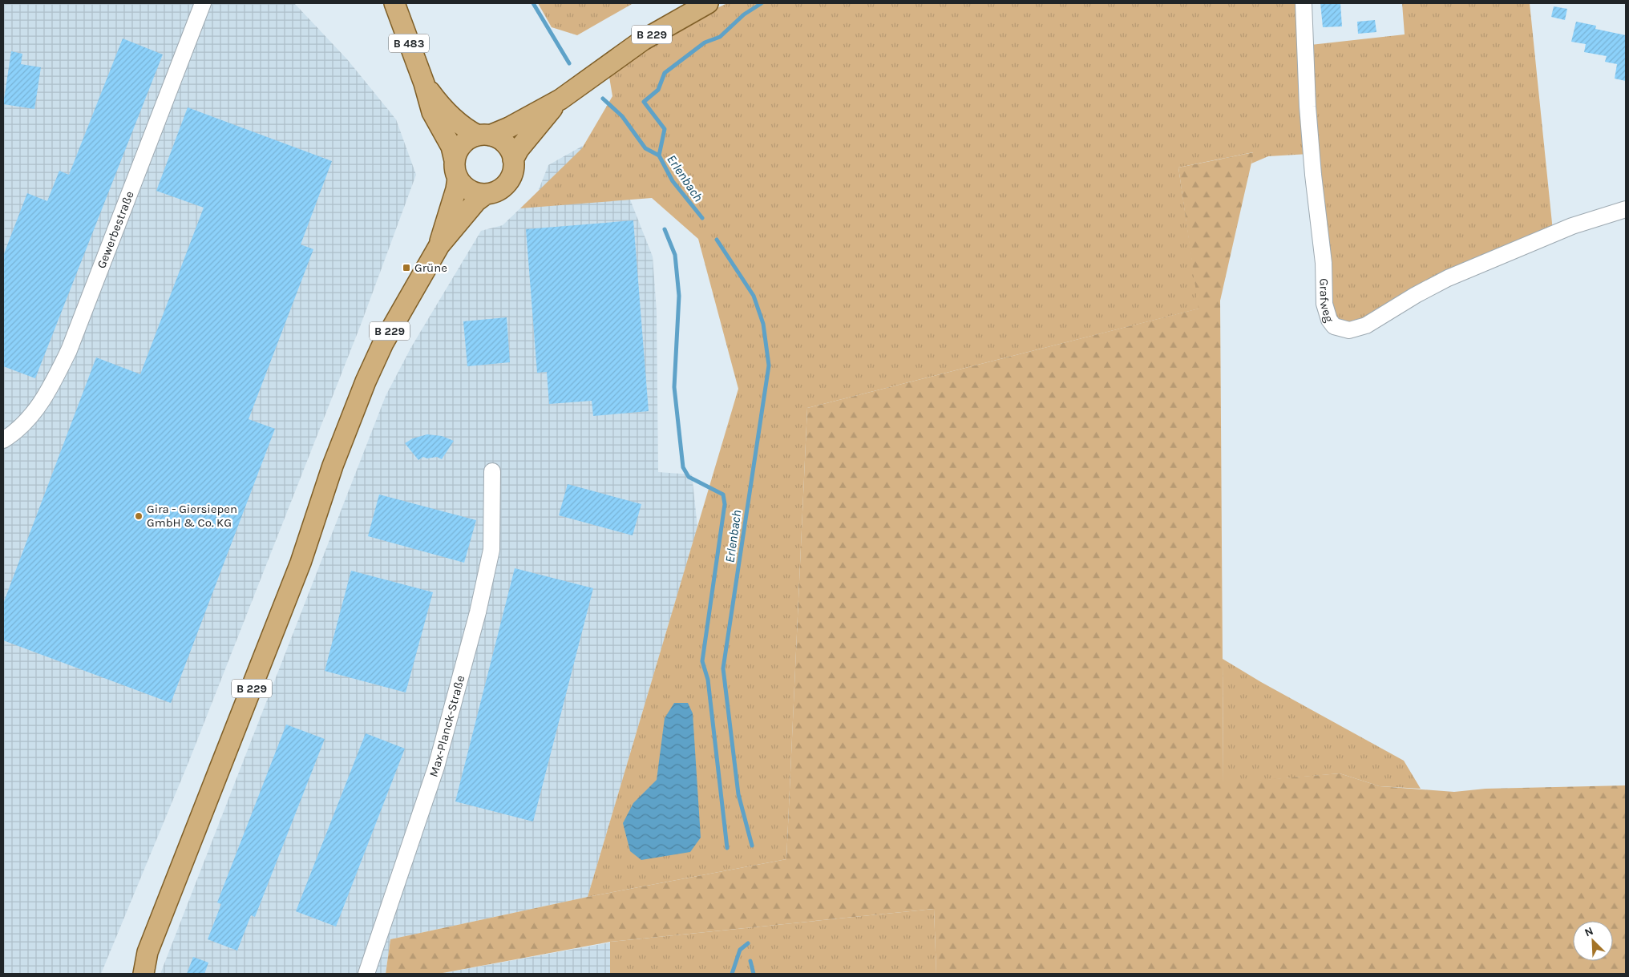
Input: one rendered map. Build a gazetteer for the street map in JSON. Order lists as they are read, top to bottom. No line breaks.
{"streets":{"main road":["B 229","B 483"],"street":["Gewerbestraße","Grafweg","Max-Planck-Straße"]},"crossings":[["B 229","B 483"]],"water":["Erlenbach"],"places":{"transit":["Grüne"],"other":["Gira - Giersiepen GmbH & Co. KG"]},"north":"top left"}
